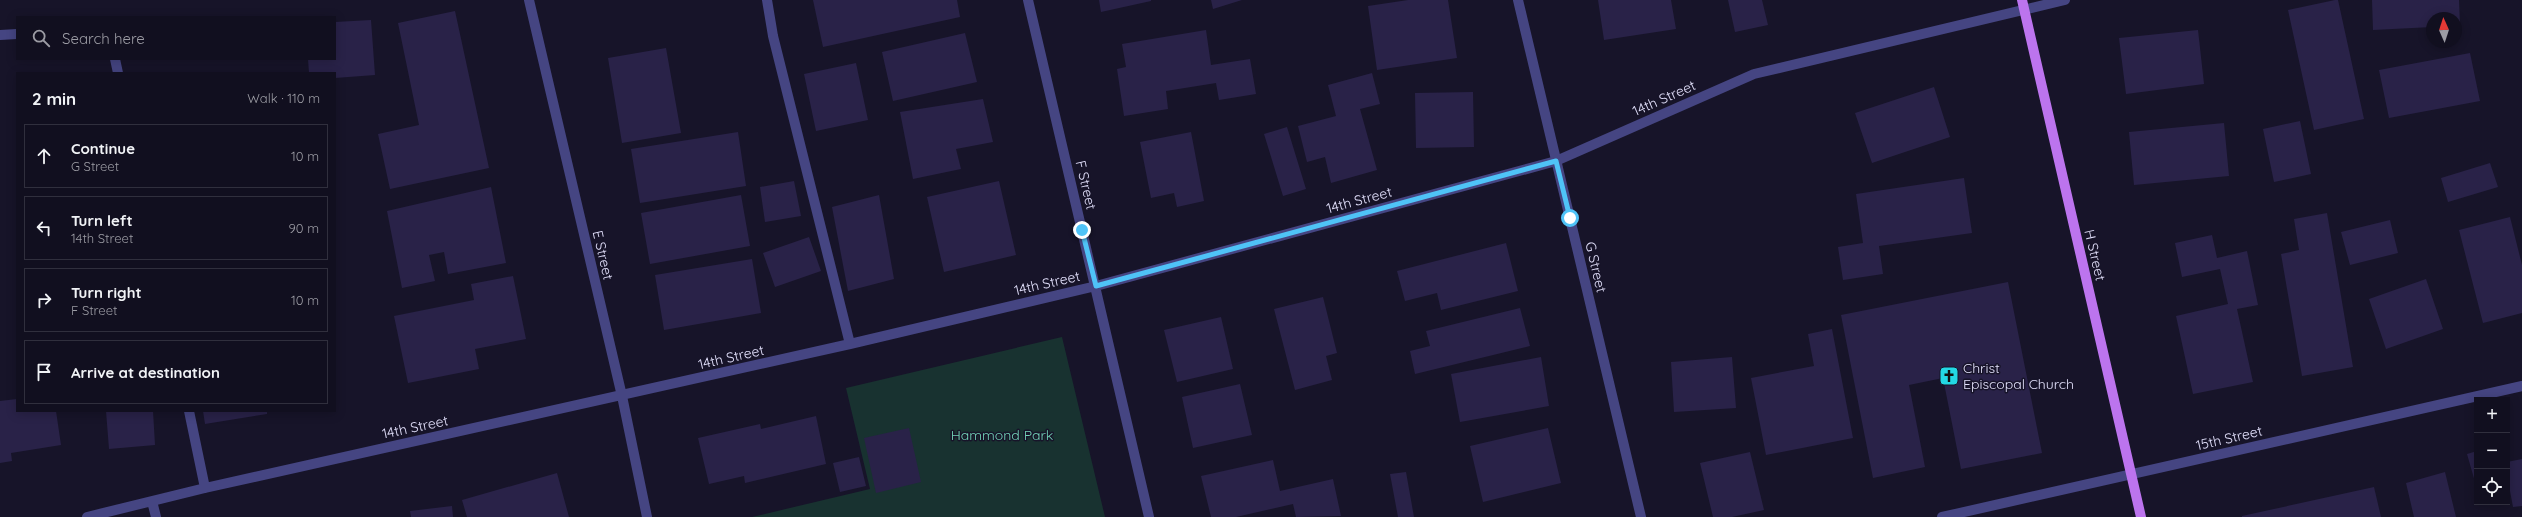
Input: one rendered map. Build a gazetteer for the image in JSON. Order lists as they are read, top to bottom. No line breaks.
{"streets":{"main road":["H Street"],"street":["14th Street","F Street","E Street","G Street","15th Street"]},"crossings":[["14th Street","F Street"],["14th Street","E Street"],["14th Street","H Street"],["14th Street","G Street"],["H Street","15th Street"]],"parks":["Hammond Park"],"places":{"church":["Christ Episcopal Church"]},"north":"top","page":{"search":"Search here","heading":["2 min","Walk · 110 m"],"list":[["Continue","G Street","10 m"],["Turn left","14th Street","90 m"],["Turn right","F Street","10 m"],"Arrive at destination"],"map_buttons":["+","−"]}}
